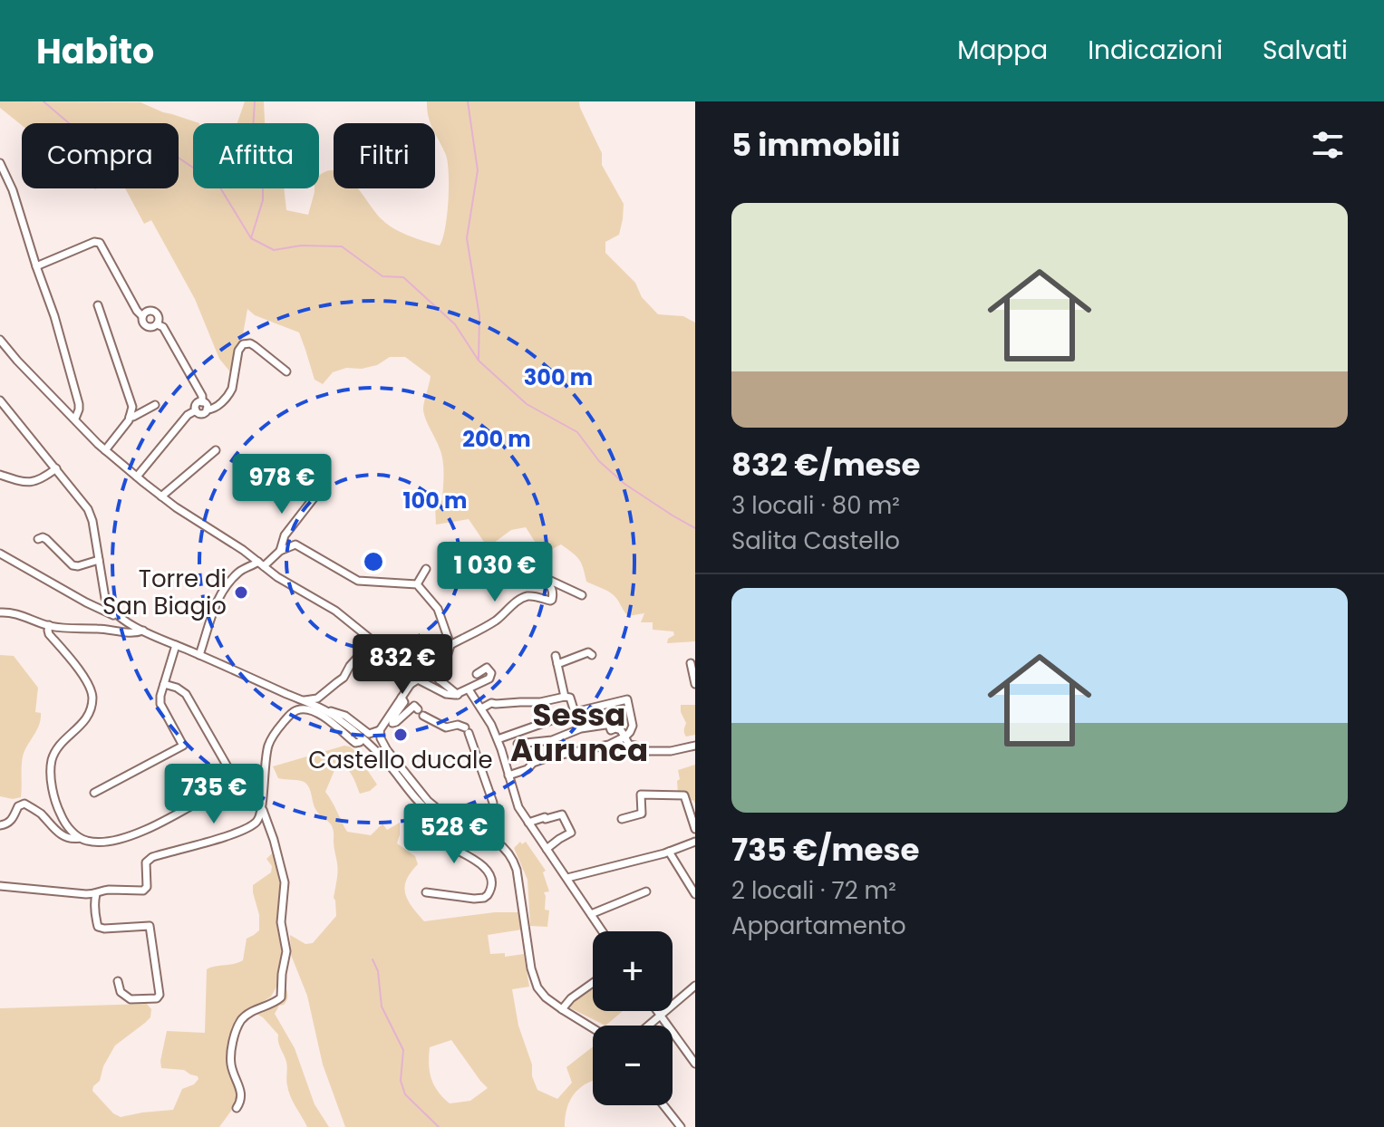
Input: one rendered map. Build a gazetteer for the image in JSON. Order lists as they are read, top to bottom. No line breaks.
{"districts":["Sessa Aurunca"],"places":["Torre di San Biagio","Castello ducale"],"page":{"header":"Habito","nav":["Mappa","Indicazioni","Salvati"],"heading":"5 immobili","chip":["Compra","Affitta","Filtri"],"list":[{"name":"832 €/mese","note":"3 locali · 80 m² · Salita Castello"},{"name":"735 €/mese","note":"2 locali · 72 m² · Appartamento"}],"price":["978 €","1 030 €","832 €","735 €","528 €"],"map_buttons":["+","−"]},"rings":["300 m","200 m","100 m"]}
